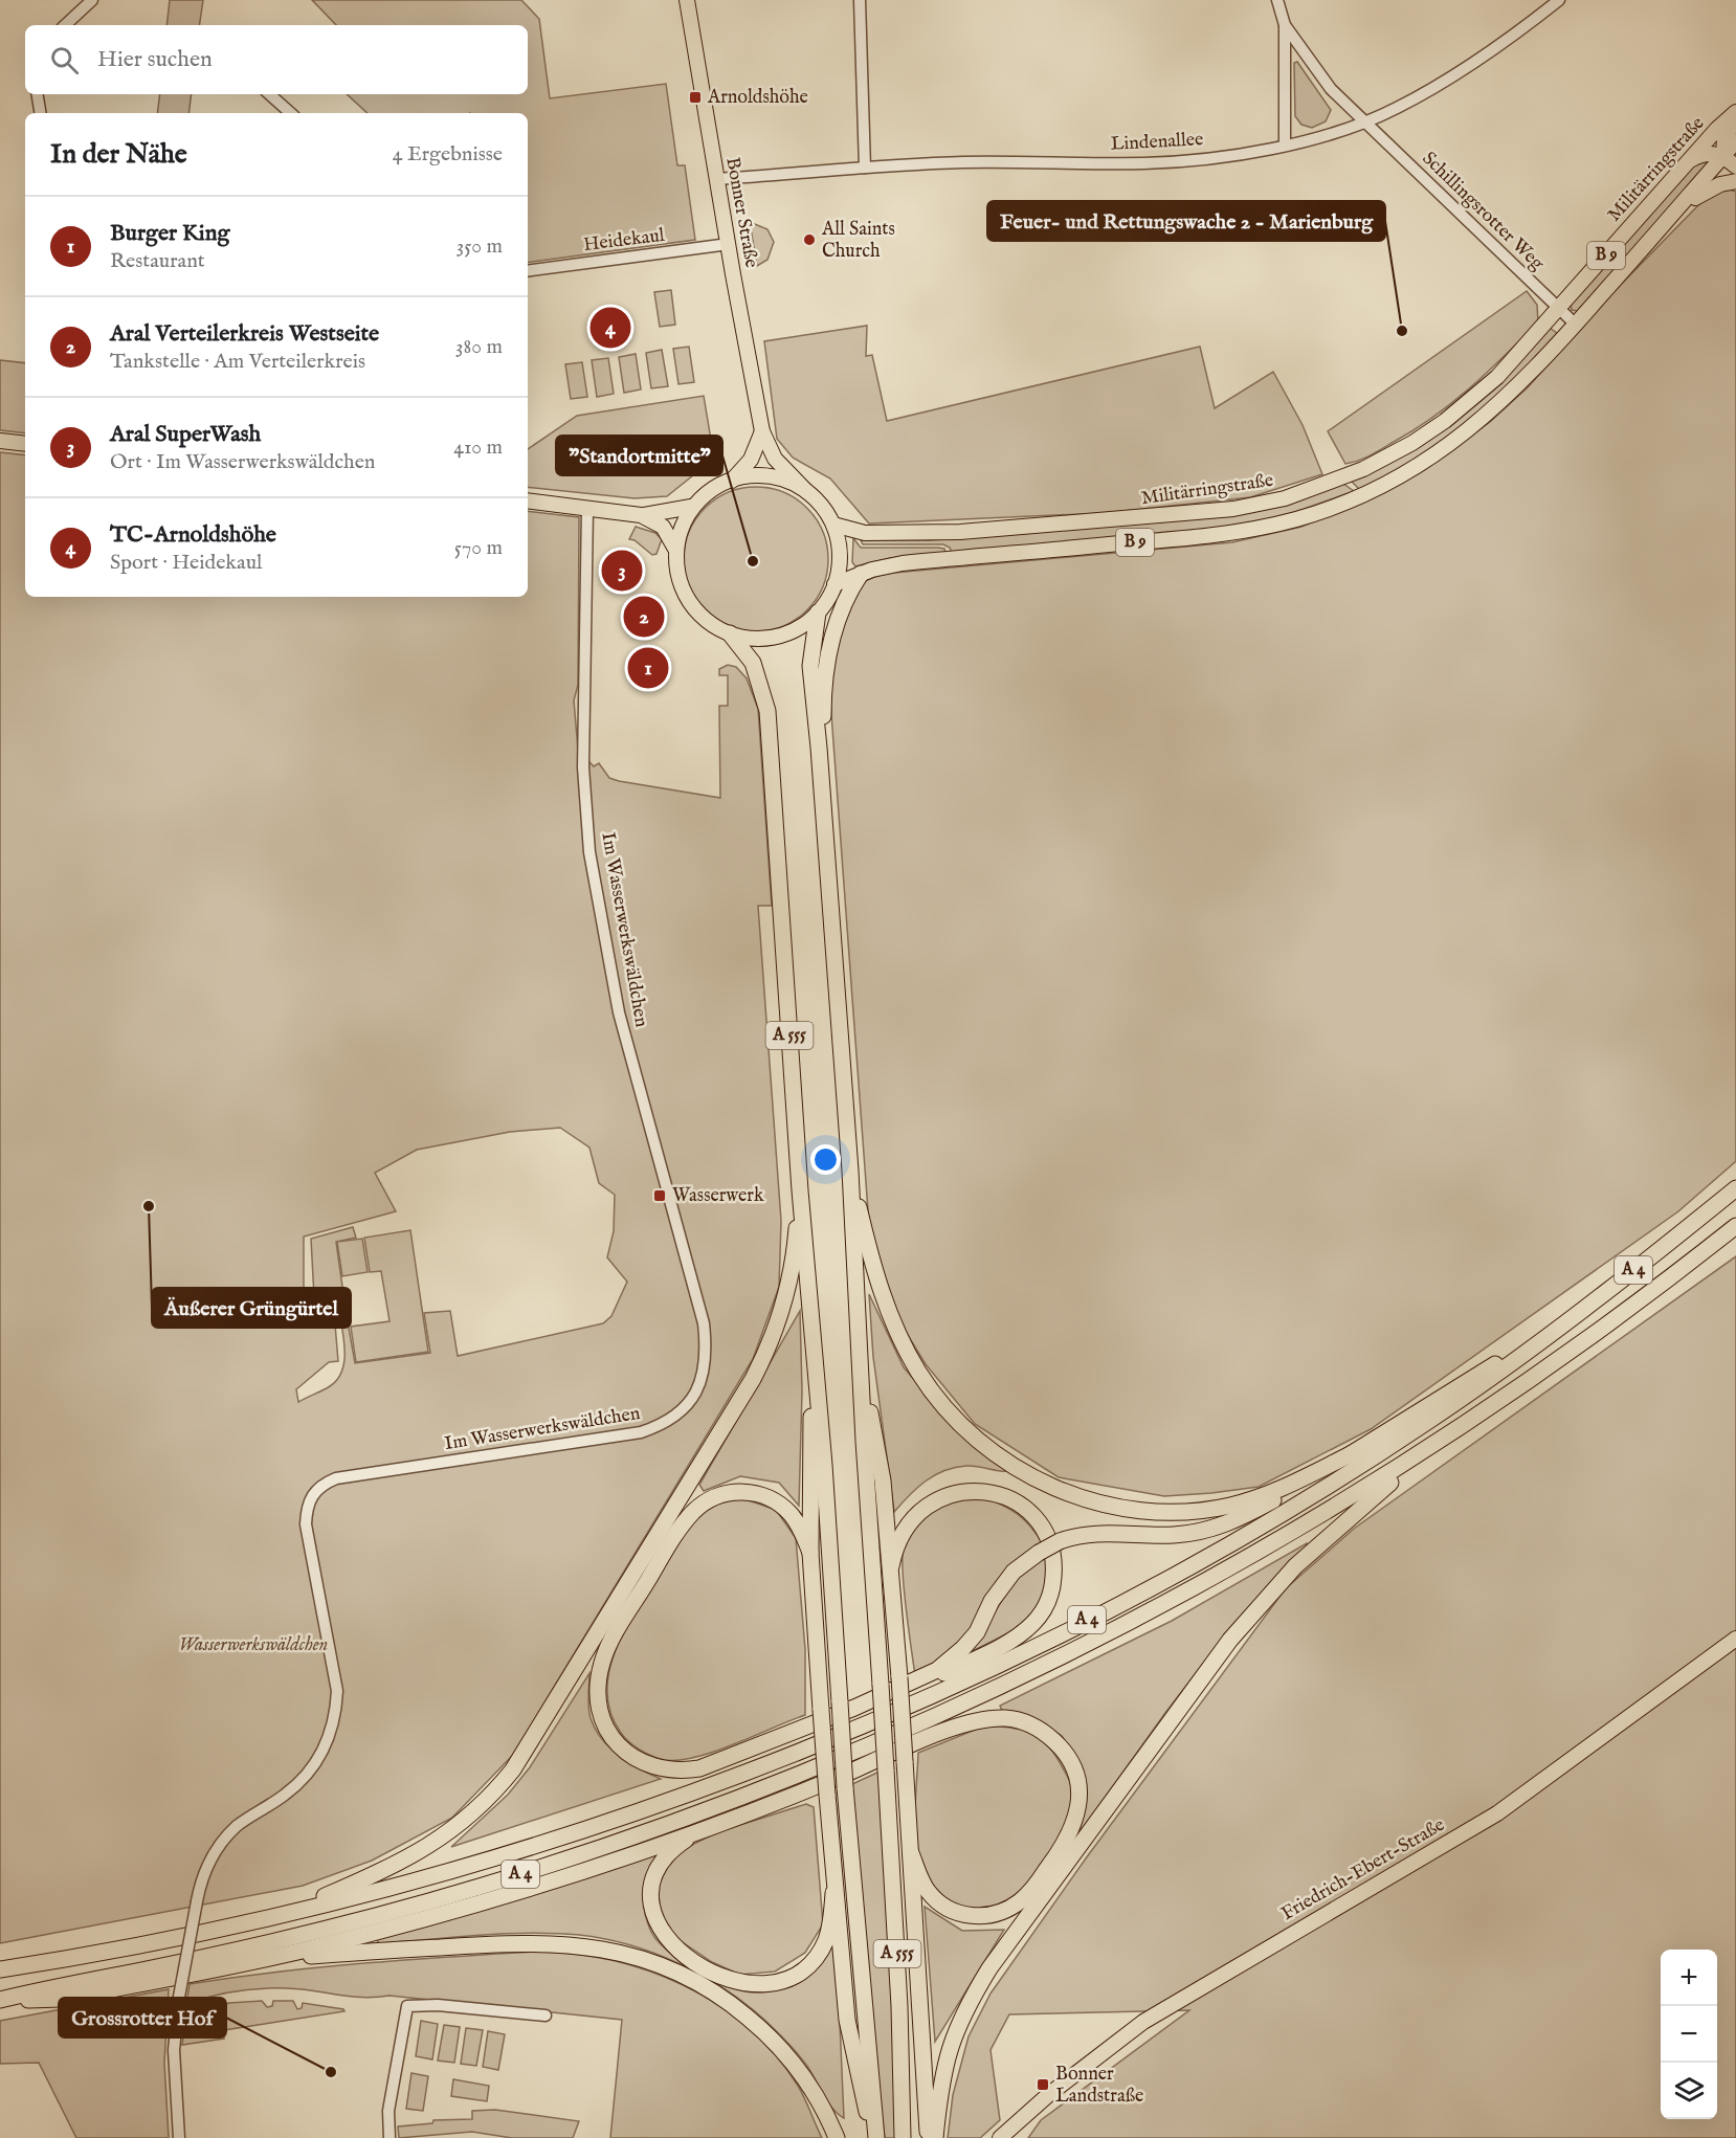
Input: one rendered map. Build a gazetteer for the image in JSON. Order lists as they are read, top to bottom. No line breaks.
{"streets":{"highway":["A 555","A 4"],"main road":["Militärringstraße","Bonner Straße","B 9","Friedrich-Ebert-Straße"],"street":["Lindenallee","Schillingsrotter Weg","Heidekaul","Im Wasserwerkswäldchen"]},"crossings":[["Lindenallee","Schillingsrotter Weg"],["Lindenallee","Bonner Straße"],["Militärringstraße","Schillingsrotter Weg"],["Militärringstraße","Bonner Straße"],["Militärringstraße","B 9"],["Militärringstraße","A 555"],["Schillingsrotter Weg","B 9"],["Bonner Straße","Heidekaul"],["Bonner Straße","B 9"],["Bonner Straße","A 555"],["B 9","A 555"]],"parks":["Wasserwerkswäldchen"],"places":{"transit":["Arnoldshöhe","Wasserwerk","Bonner Landstraße"],"other":["All Saints Church","Feuer- und Rettungswache 2 - Marienburg","\"Standortmitte\"","Äußerer Grüngürtel","Grossrotter Hof"]},"page":{"search":"Hier suchen","heading":["In der Nähe","4 Ergebnisse"],"list":[{"mark":"1","name":"Burger King","note":"Restaurant","value":"350 m"},{"mark":"2","name":"Aral Verteilerkreis Westseite","note":"Tankstelle · Am Verteilerkreis","value":"380 m"},{"mark":"3","name":"Aral SuperWash","note":"Ort · Im Wasserwerkswäldchen","value":"410 m"},{"mark":"4","name":"TC-Arnoldshöhe","note":"Sport · Heidekaul","value":"570 m"}],"pins":["4","3","2","1"],"map_buttons":["+","−"]}}
